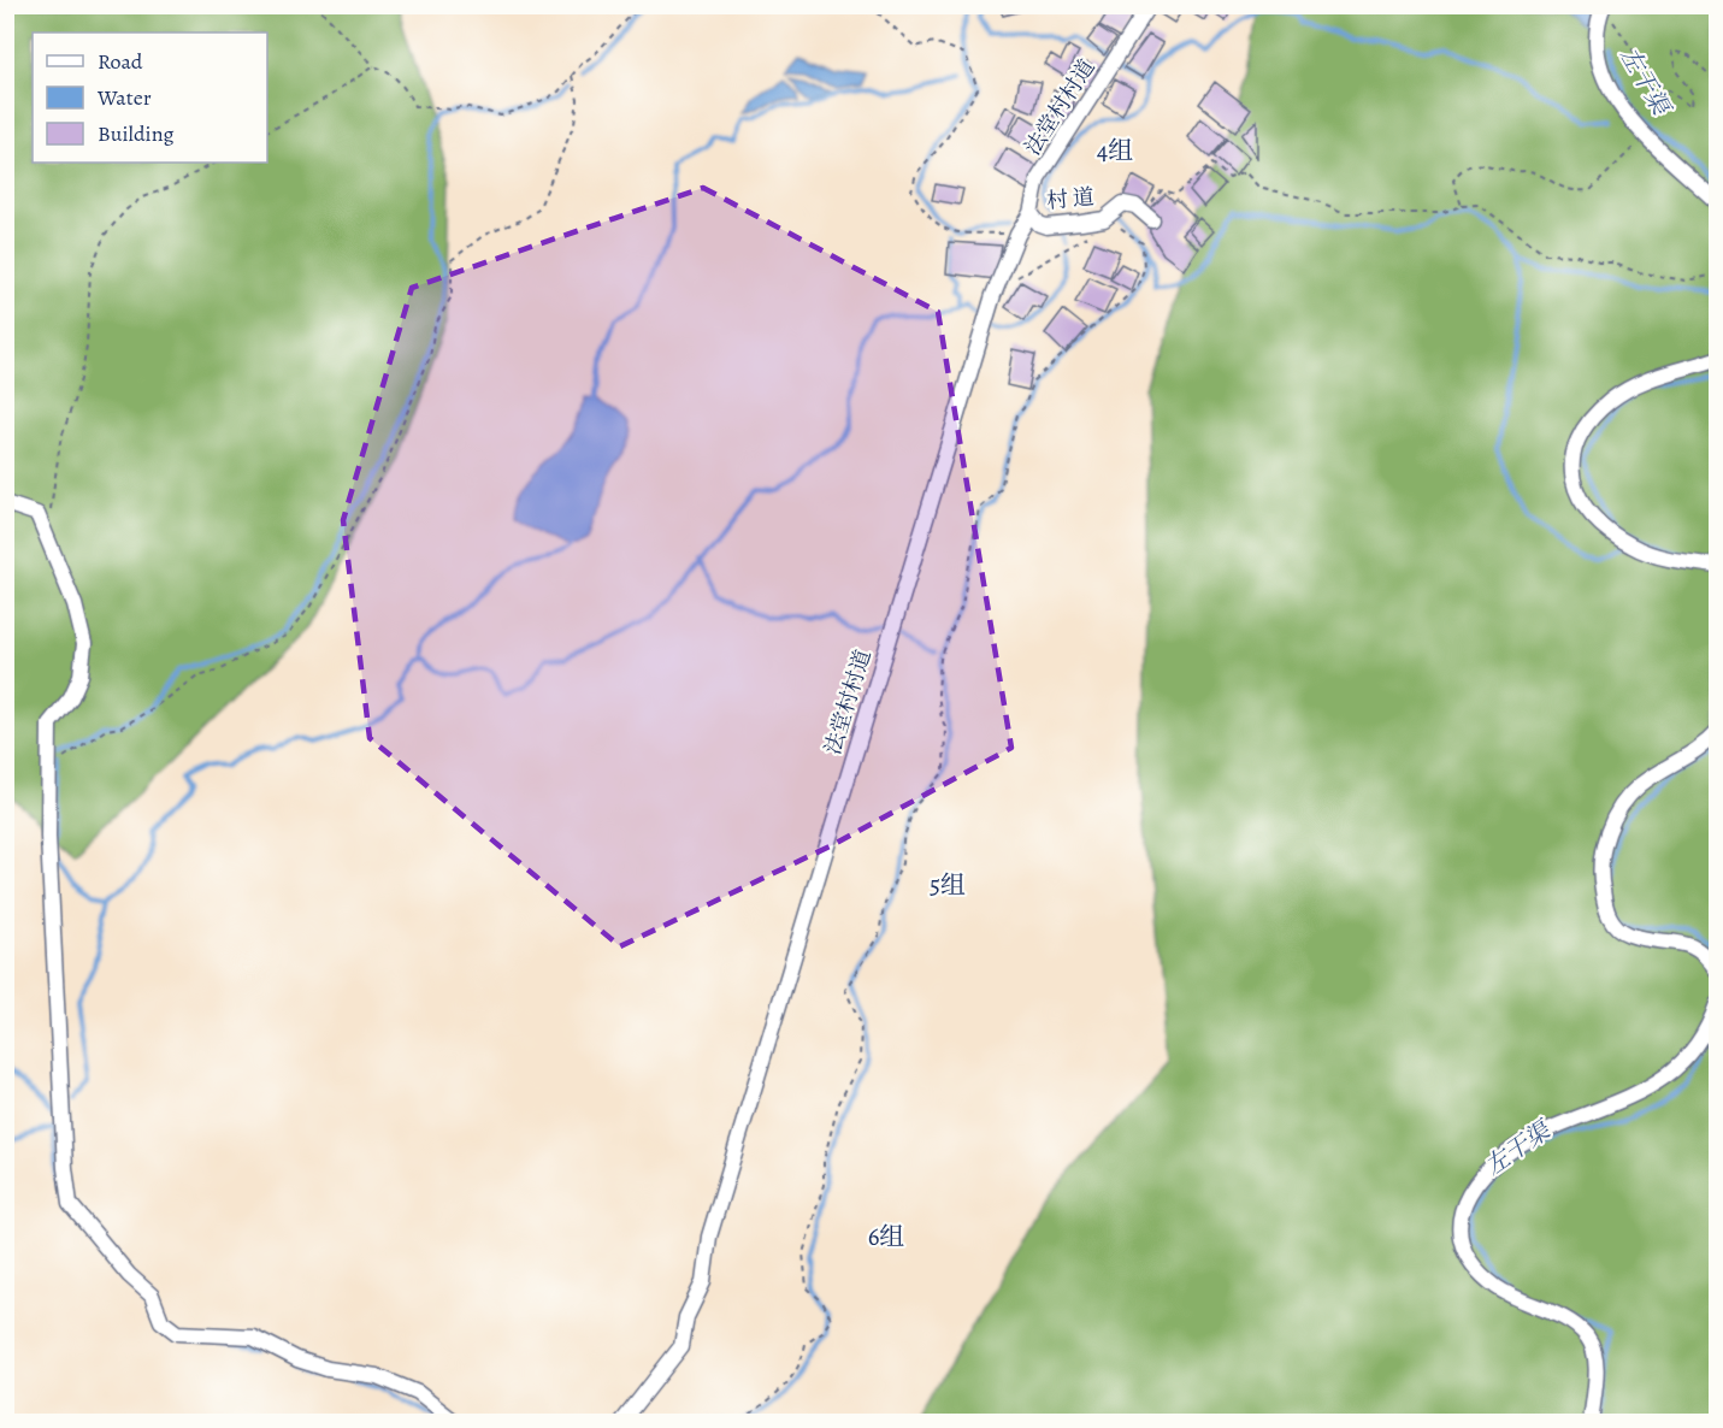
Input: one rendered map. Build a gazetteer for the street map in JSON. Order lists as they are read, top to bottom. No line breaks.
{"streets":{"street":["法堂村村道","村 道"]},"crossings":[["法堂村村道","村 道"]],"districts":["4组","5组","6组"],"water":["左干渠"],"legend":["Road","Water","Building"]}
